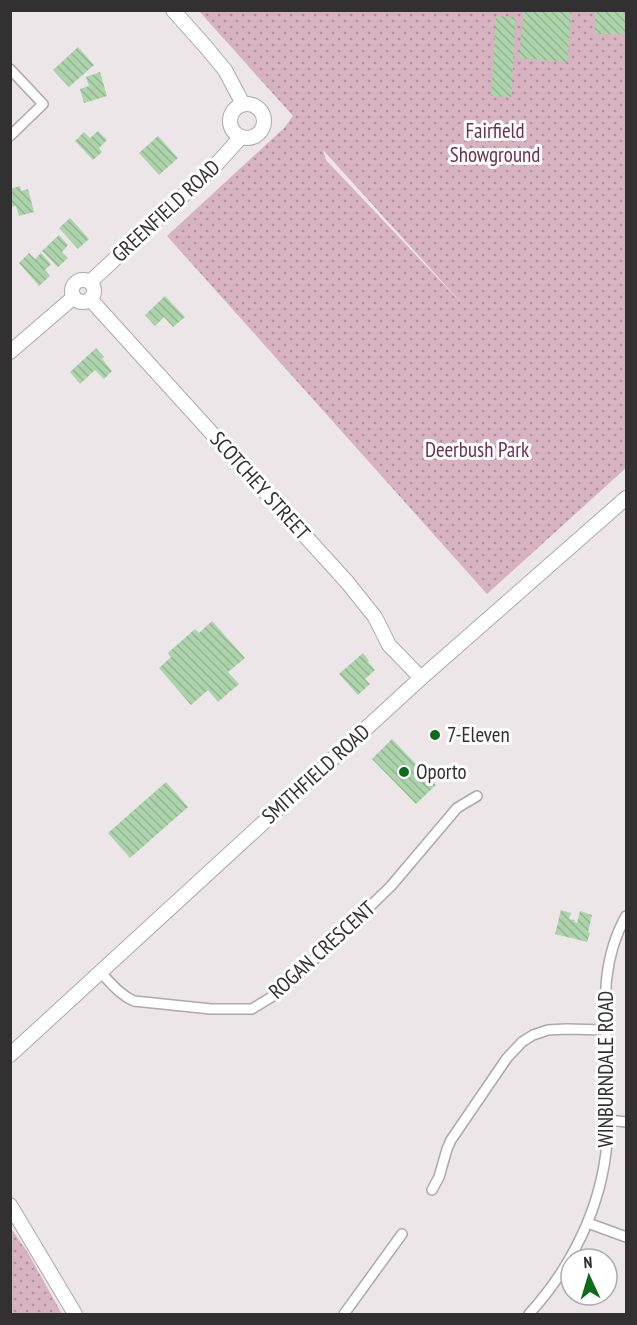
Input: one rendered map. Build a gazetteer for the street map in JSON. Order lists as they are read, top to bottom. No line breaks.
{"streets":{"street":["GREENFIELD ROAD","SCOTCHEY STREET","SMITHFIELD ROAD","ROGAN CRESCENT","WINBURNDALE ROAD"]},"crossings":[["GREENFIELD ROAD","SCOTCHEY STREET"],["SCOTCHEY STREET","SMITHFIELD ROAD"],["SMITHFIELD ROAD","ROGAN CRESCENT"]],"parks":["Fairfield Showground","Deerbush Park"],"places":["7-Eleven","Oporto"],"north":"top"}
